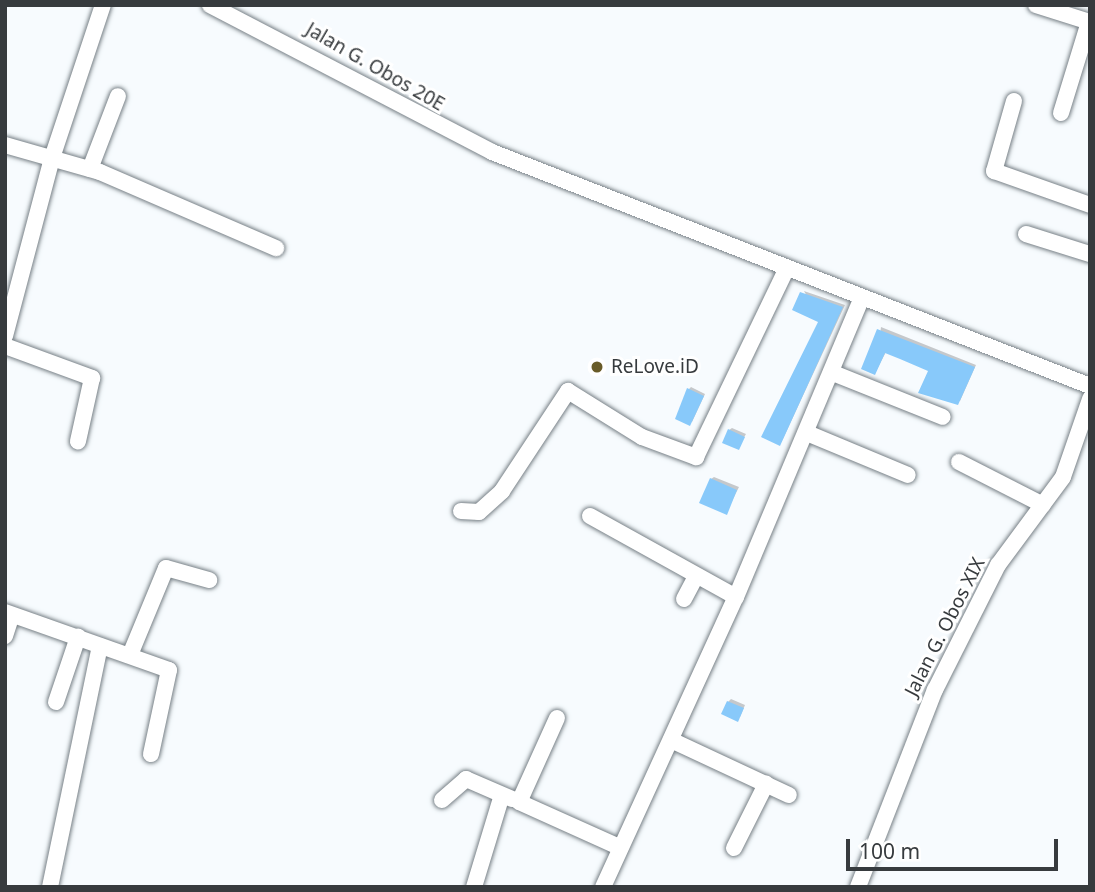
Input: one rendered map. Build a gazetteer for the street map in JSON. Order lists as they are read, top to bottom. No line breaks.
{"streets":{"street":["Jalan G. Obos 20E","Jalan G. Obos XIX"]},"places":["ReLove.iD"],"scale_bar":"100 m"}
